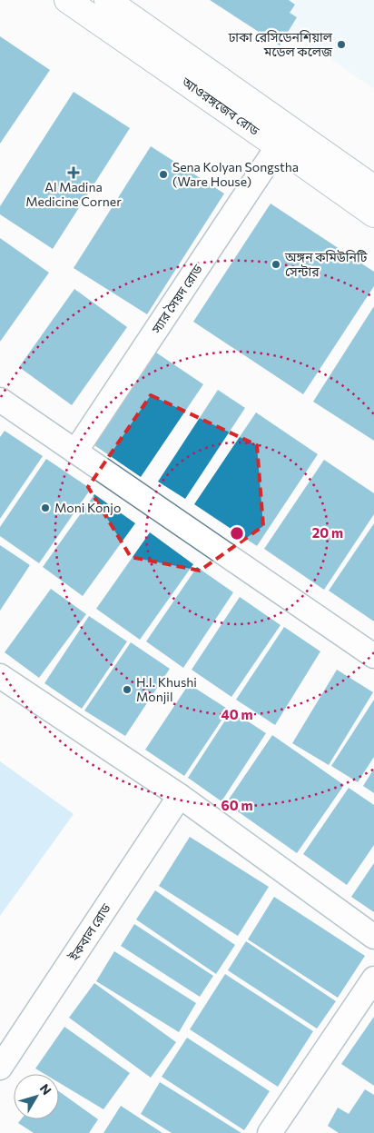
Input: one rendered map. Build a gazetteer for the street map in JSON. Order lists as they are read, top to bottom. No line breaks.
{"streets":{"street":["আওরঙ্গজেব রোড","স্যার সৈয়দ রোড","ইকবাল রোড"]},"crossings":[["আওরঙ্গজেব রোড","স্যার সৈয়দ রোড"]],"places":{"other":["ঢাকা রেসিডেনশিয়াল মডেল কলেজ","Sena Kolyan Songstha (Ware House)","অঙ্গন কমিউনিটি সেন্টার","Moni Konjo","H.I. Khushi Monjil"],"health":["Al Madina Medicine Corner"]},"north":"top right","rings":["20 m","40 m","60 m"]}
